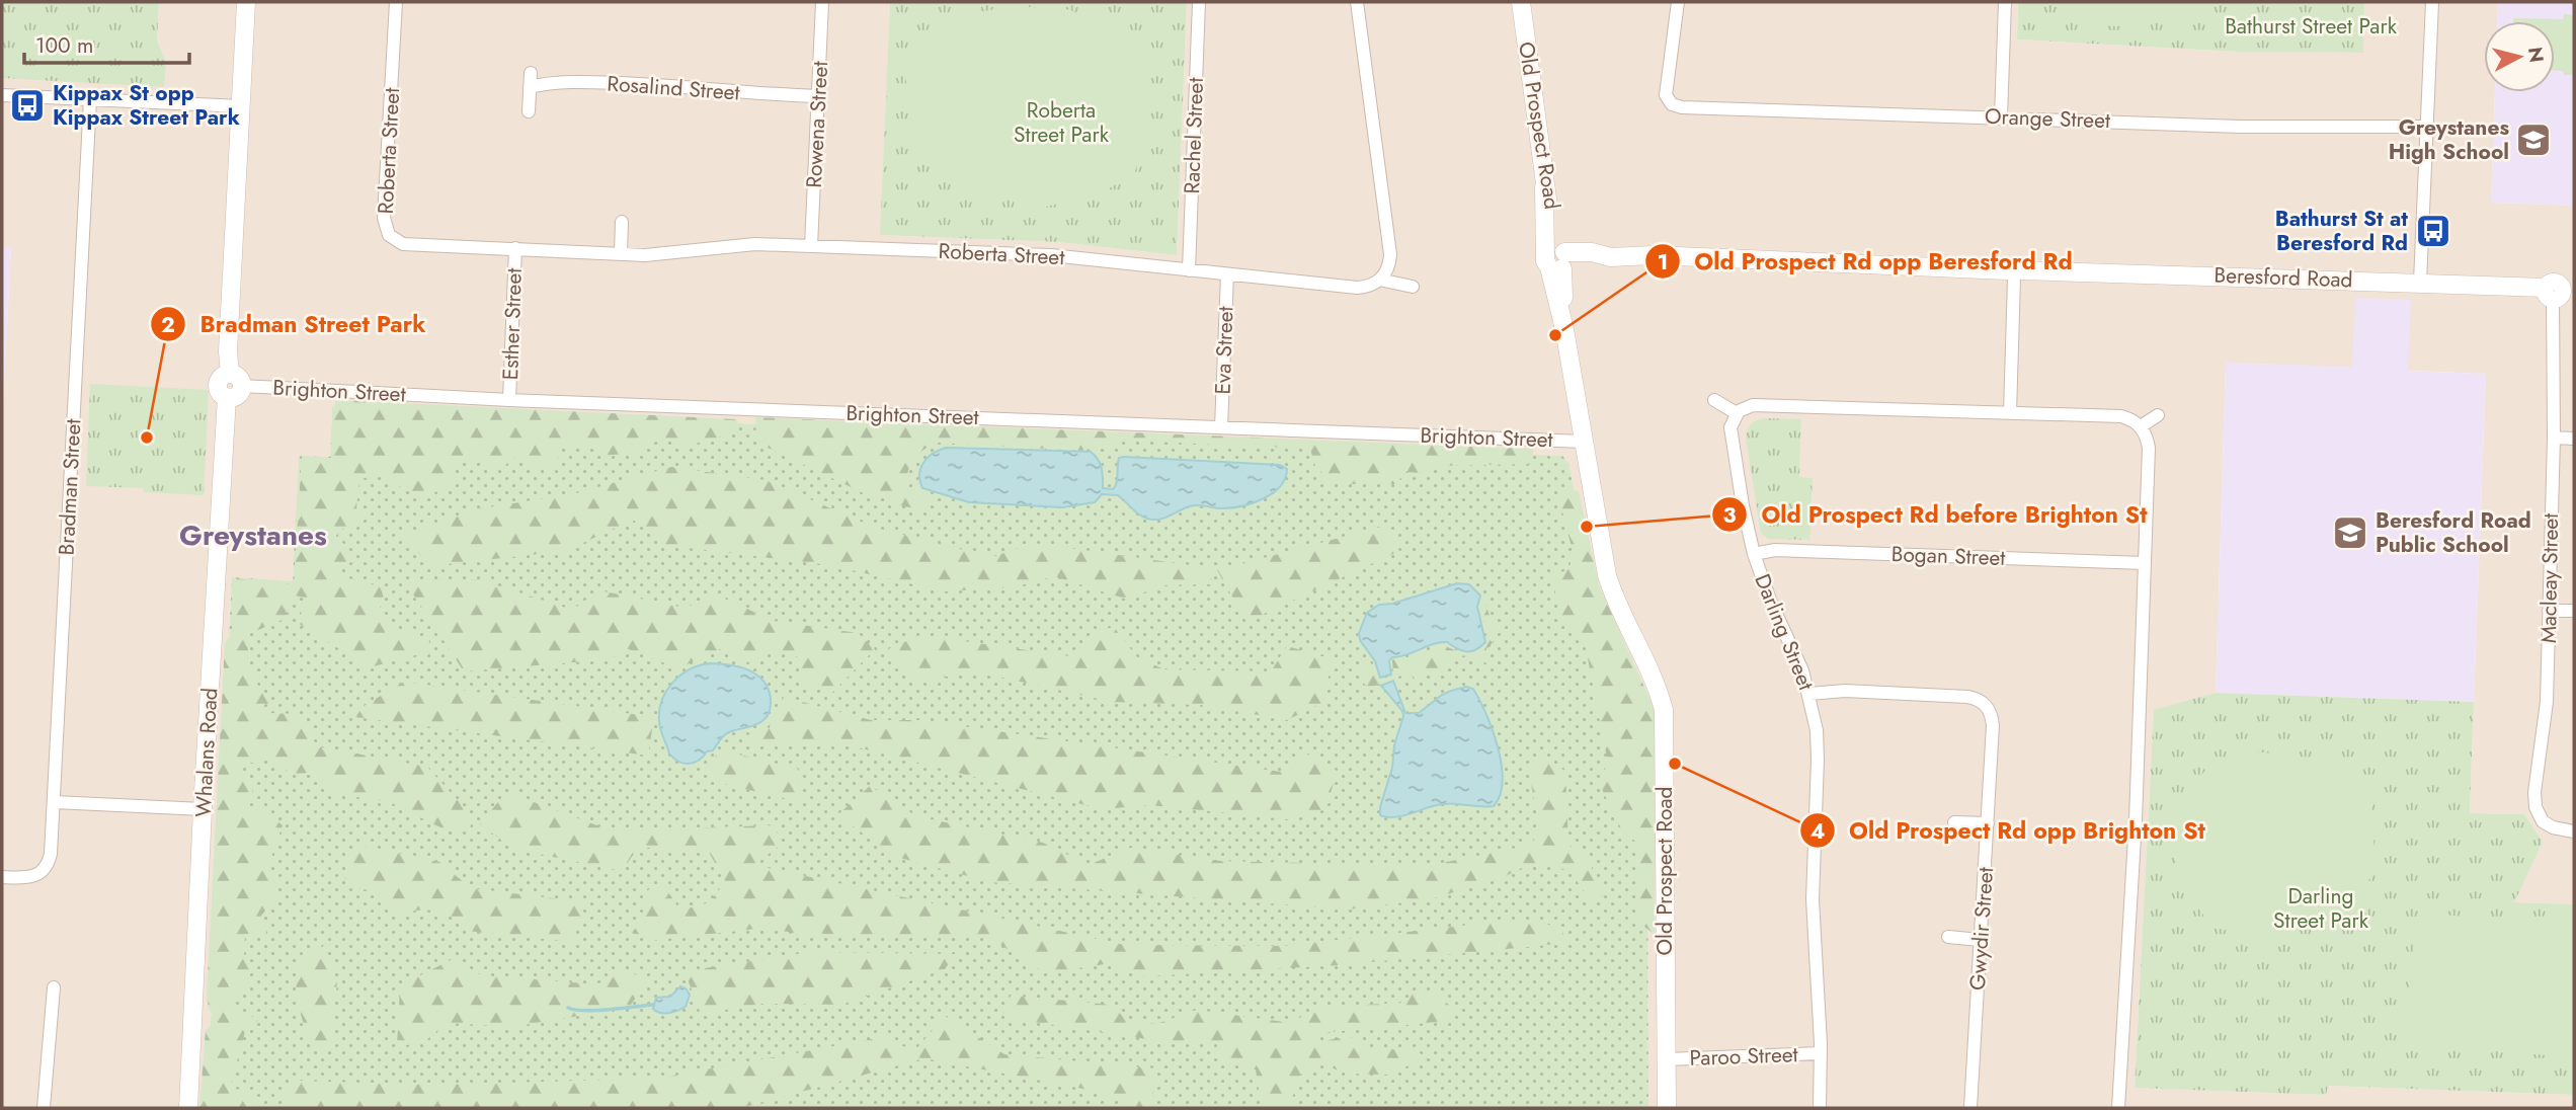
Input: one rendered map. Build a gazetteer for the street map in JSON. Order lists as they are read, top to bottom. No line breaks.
{"streets":{"street":["Rosalind Street","Orange Street","Rowena Street","Old Prospect Road","Rachel Street","Roberta Street","Beresford Road","Esther Street","Eva Street","Brighton Street","Bradman Street","Bogan Street","Macleay Street","Darling Street","Whalans Road","Gwydir Street","Paroo Street"]},"crossings":[["Rosalind Street","Rowena Street"],["Rowena Street","Roberta Street"],["Old Prospect Road","Beresford Road"],["Old Prospect Road","Brighton Street"],["Old Prospect Road","Paroo Street"],["Rachel Street","Roberta Street"],["Roberta Street","Esther Street"],["Roberta Street","Eva Street"],["Beresford Road","Macleay Street"],["Esther Street","Brighton Street"],["Eva Street","Brighton Street"],["Brighton Street","Whalans Road"],["Bogan Street","Darling Street"],["Darling Street","Paroo Street"]],"districts":["Greystanes"],"parks":["Bathurst Street Park","Roberta Street Park","Darling Street Park"],"places":{"bus stop":["Kippax St opp Kippax Street Park","Bathurst St at Beresford Rd"],"school or university":["Greystanes High School","Beresford Road Public School"],"other":["Old Prospect Rd opp Beresford Rd","Bradman Street Park","Old Prospect Rd before Brighton St","Old Prospect Rd opp Brighton St"]},"scale_bar":"100 m","north":"right"}
